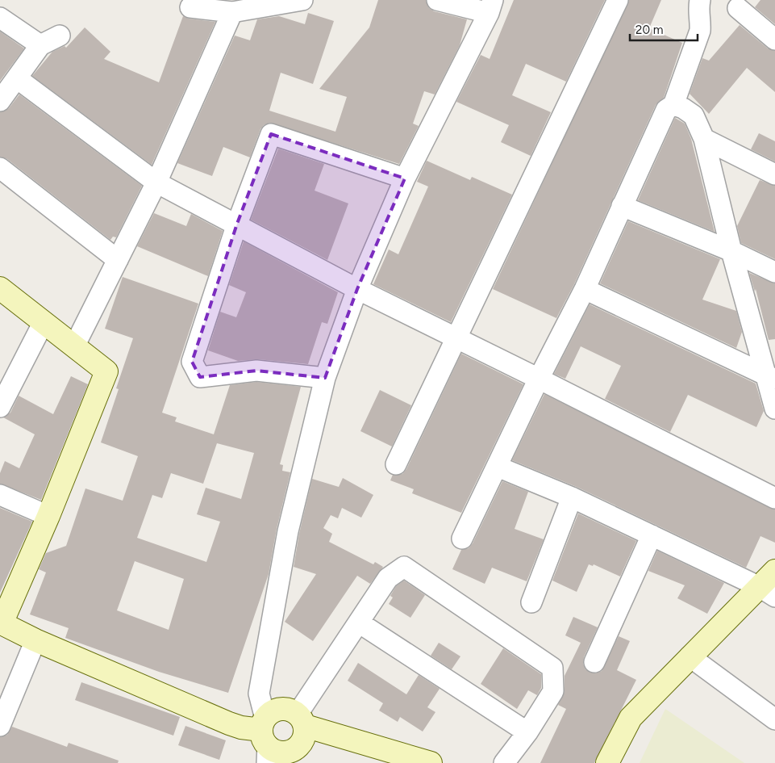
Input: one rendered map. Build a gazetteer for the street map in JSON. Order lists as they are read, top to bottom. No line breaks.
{"scale_bar":"20 m"}
